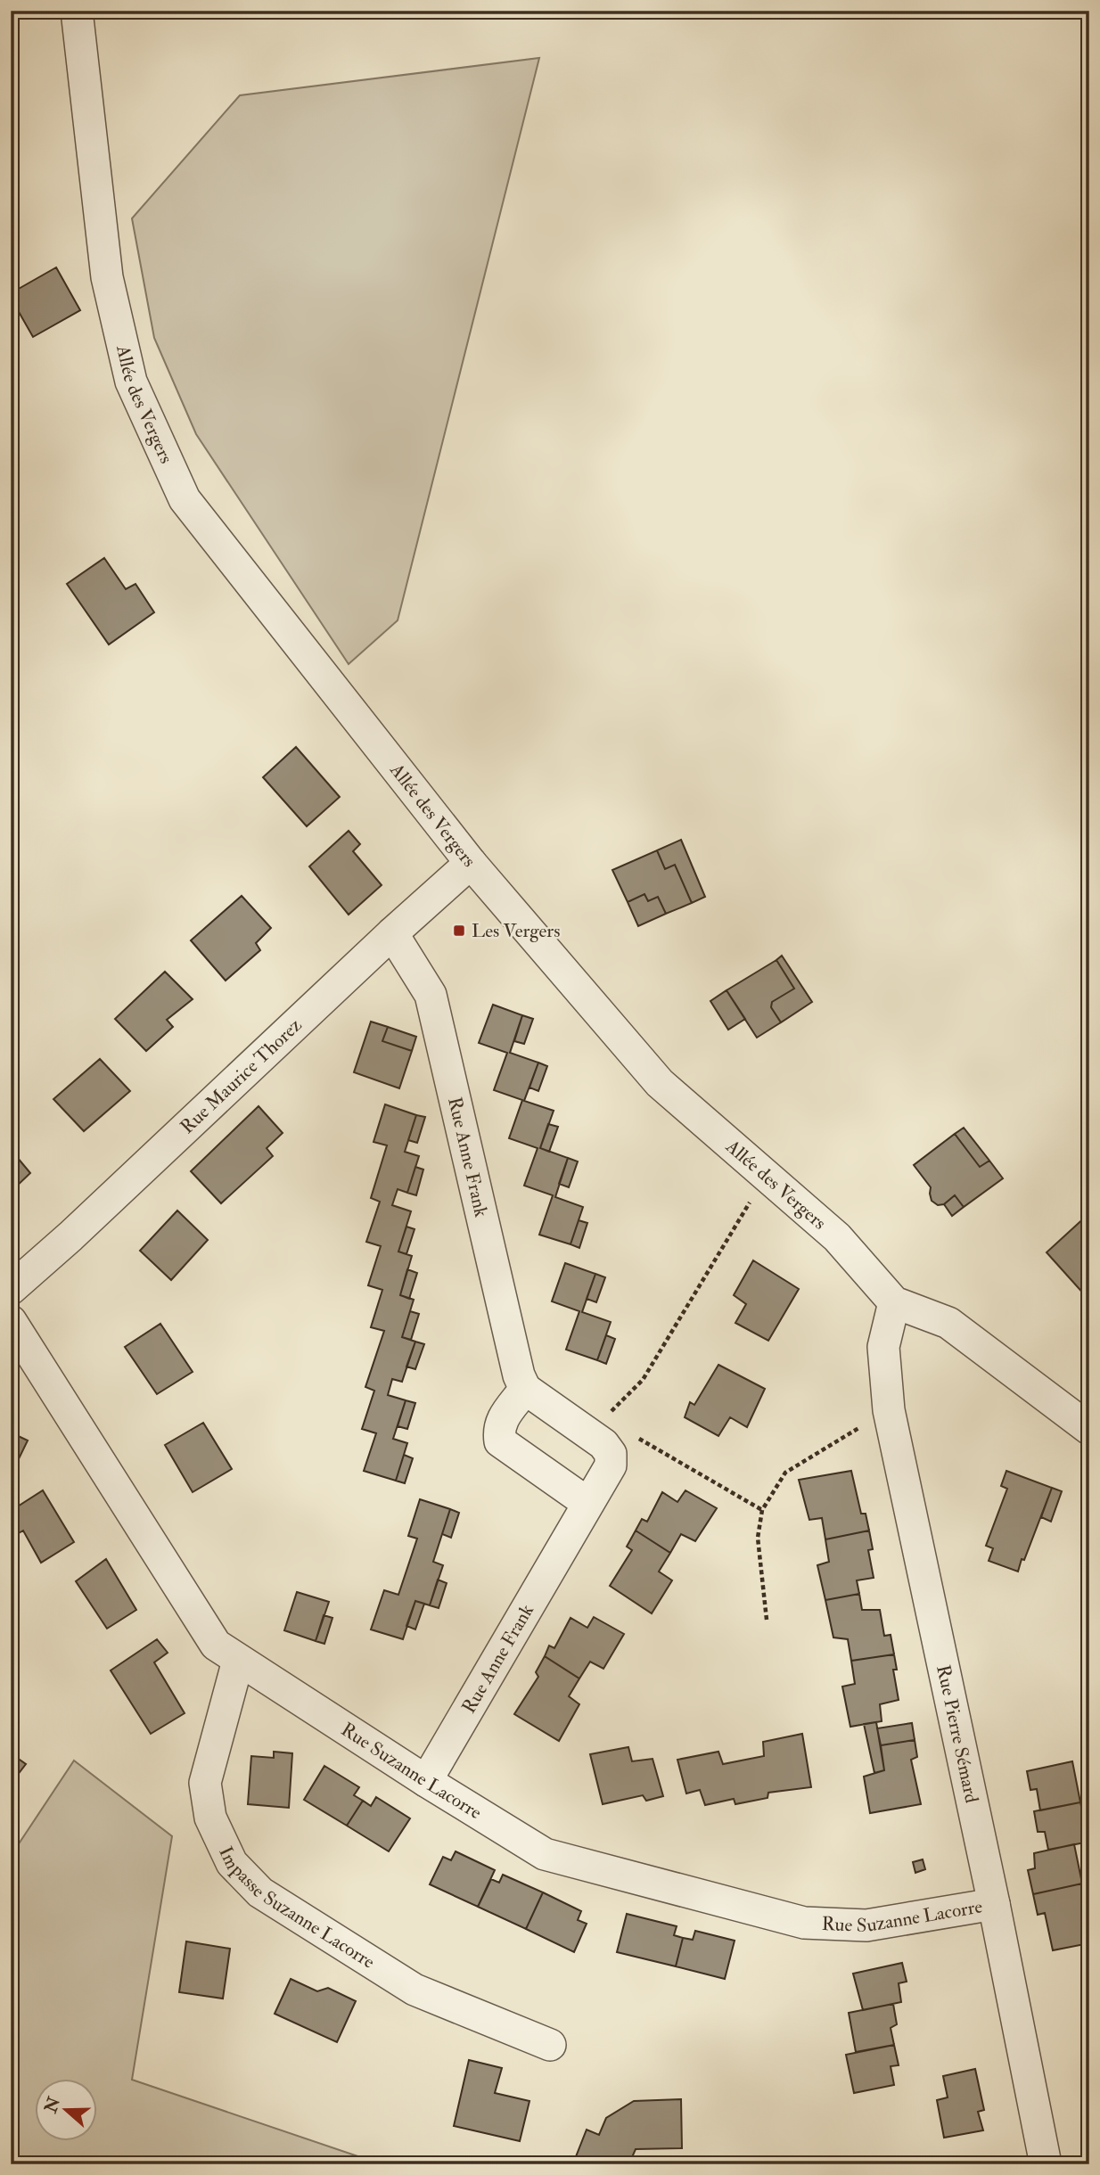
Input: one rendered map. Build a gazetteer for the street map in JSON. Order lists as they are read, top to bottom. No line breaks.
{"streets":{"street":["Allée des Vergers","Rue Maurice Thorez","Rue Anne Frank","Rue Pierre Sémard","Rue Suzanne Lacorre","Impasse Suzanne Lacorre"]},"crossings":[["Allée des Vergers","Rue Maurice Thorez"],["Allée des Vergers","Rue Pierre Sémard"],["Rue Maurice Thorez","Rue Anne Frank"],["Rue Anne Frank","Rue Suzanne Lacorre"],["Rue Pierre Sémard","Rue Suzanne Lacorre"],["Rue Suzanne Lacorre","Impasse Suzanne Lacorre"]],"places":{"transit":["Les Vergers"]},"north":"left"}
